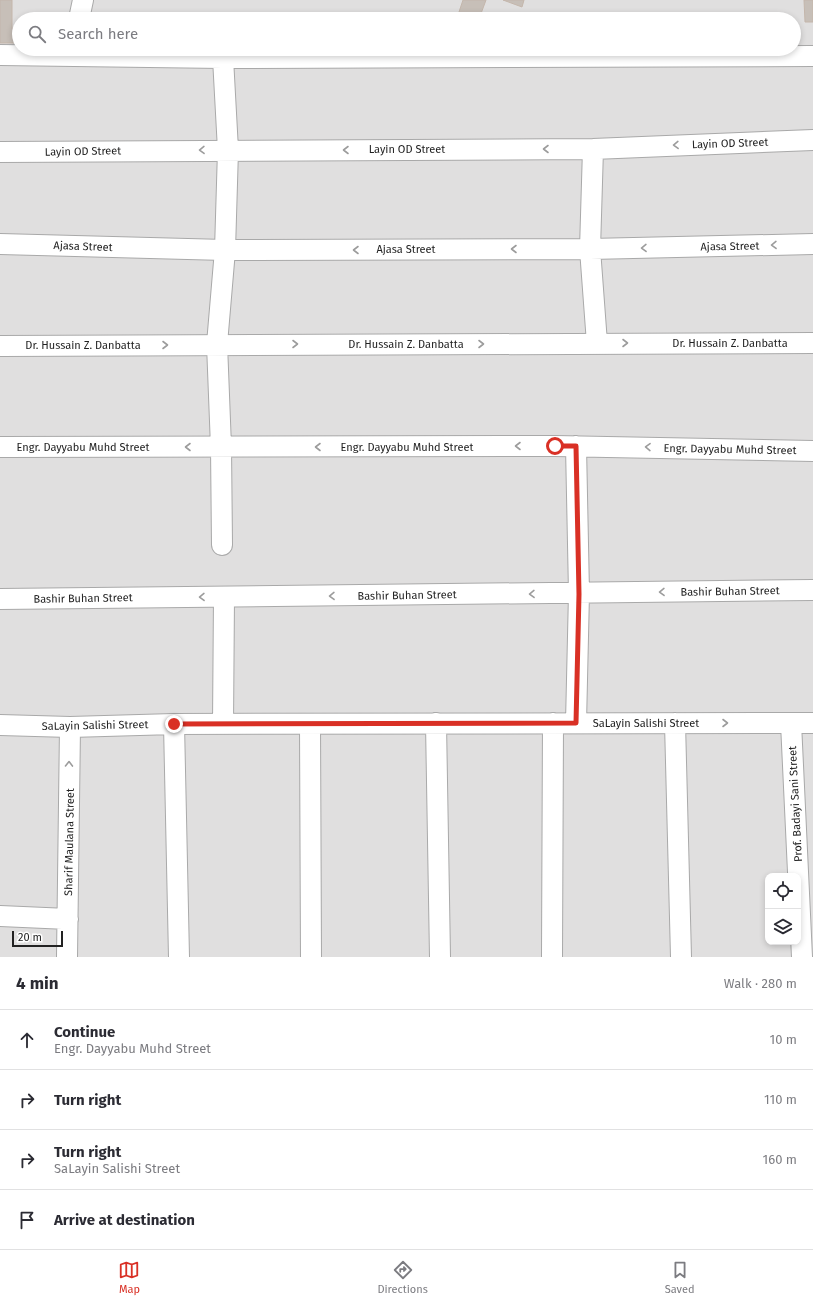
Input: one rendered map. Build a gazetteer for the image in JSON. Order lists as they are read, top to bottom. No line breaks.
{"streets":{"street":["Layin OD Street","Ajasa Street","Dr. Hussain Z. Danbatta","Engr. Dayyabu Muhd Street","Bashir Buhan Street","SaLayin Salishi Street","Prof. Badayi Sani Street","Sharif Maulana Street"]},"crossings":[["SaLayin Salishi Street","Prof. Badayi Sani Street"],["SaLayin Salishi Street","Sharif Maulana Street"]],"one_way":["Ajasa Street","Dr. Hussain Z. Danbatta","Engr. Dayyabu Muhd Street","Bashir Buhan Street"],"scale_bar":"20 m","page":{"search":"Search here","scale":"20 m","heading":["4 min","Walk · 280 m"],"list":[["Continue","Engr. Dayyabu Muhd Street","10 m"],["Turn right","110 m"],["Turn right","SaLayin Salishi Street","160 m"],"Arrive at destination"],"nav":["Map","Directions","Saved"]}}
